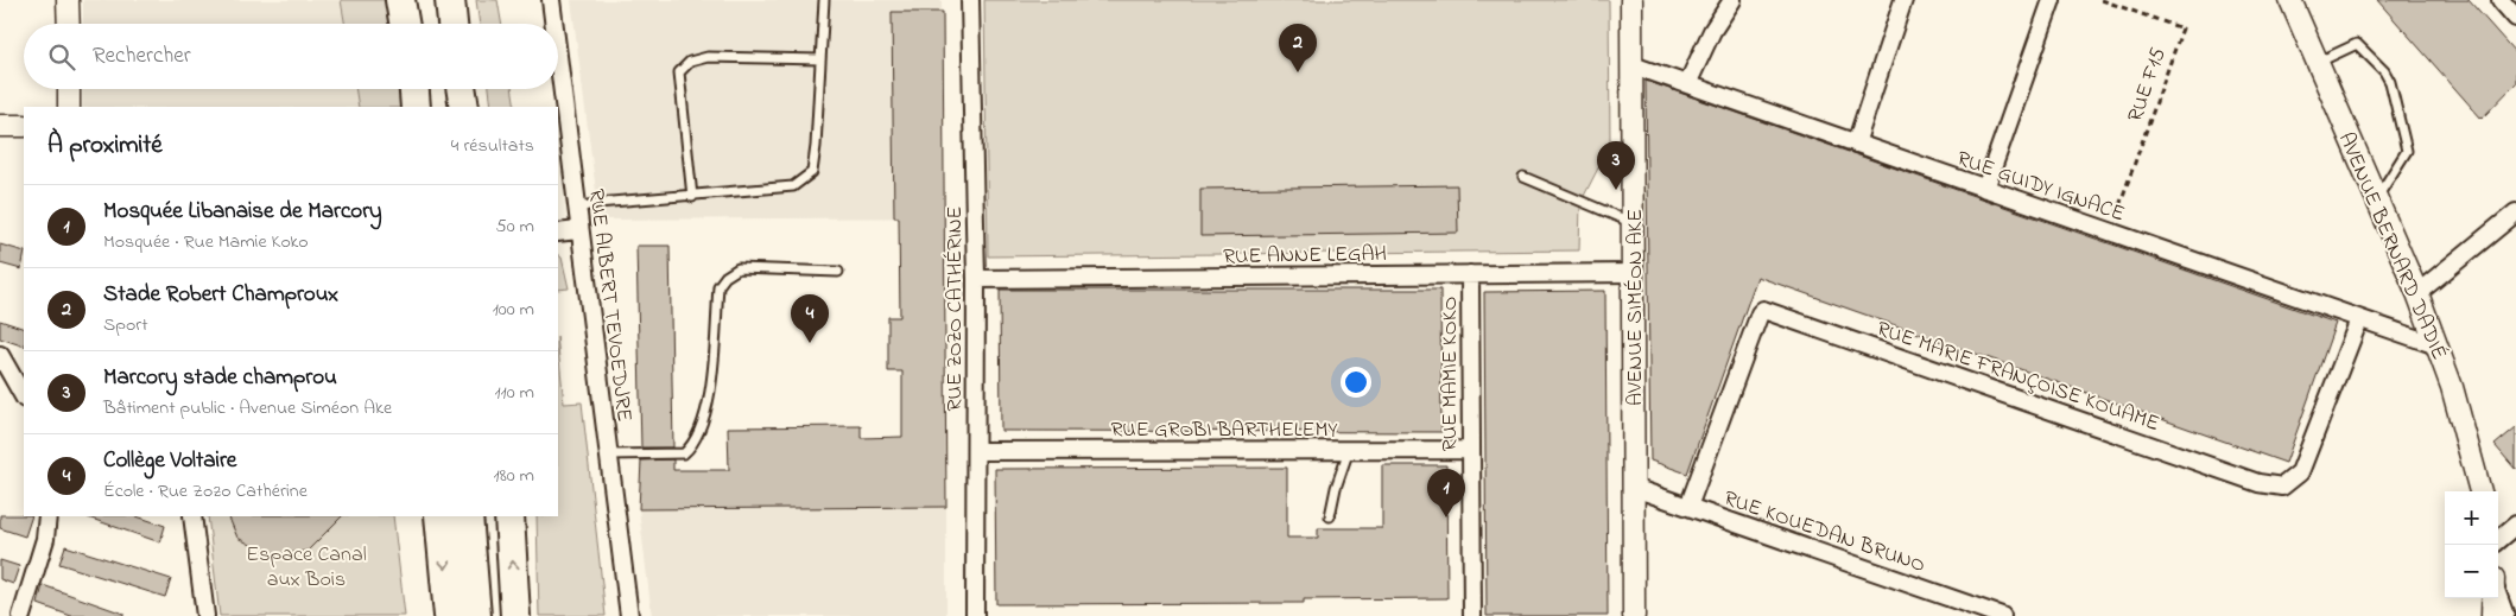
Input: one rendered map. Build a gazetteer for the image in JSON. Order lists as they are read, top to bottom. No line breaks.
{"streets":{"street":["RUE GUIDY IGNACE","AVENUE BERNARD DADIÉ","RUE ANNE LEGAH","RUE ALBERT TEVOEDJRE","AVENUE SIMÉON AKE","RUE ZOZO CATHÉRINE","RUE MAMIE KOKO","RUE MARIE FRANÇOISE KOUAME","RUE GROBI BARTHELEMY","RUE KOUEDAN BRUNO"],"path":["RUE F15"]},"crossings":[["RUE F15","RUE GUIDY IGNACE"],["RUE GUIDY IGNACE","AVENUE BERNARD DADIÉ"],["RUE GUIDY IGNACE","AVENUE SIMÉON AKE"],["RUE GUIDY IGNACE","RUE MARIE FRANÇOISE KOUAME"],["RUE ANNE LEGAH","AVENUE SIMÉON AKE"],["RUE ANNE LEGAH","RUE ZOZO CATHÉRINE"],["RUE ANNE LEGAH","RUE MAMIE KOKO"],["AVENUE SIMÉON AKE","RUE KOUEDAN BRUNO"],["RUE ZOZO CATHÉRINE","RUE GROBI BARTHELEMY"],["RUE MAMIE KOKO","RUE GROBI BARTHELEMY"],["RUE MARIE FRANÇOISE KOUAME","RUE KOUEDAN BRUNO"]],"parks":["Espace Canal aux Bois"],"page":{"pins":["2","3","4","1"],"search":"Rechercher","heading":["À proximité","4 résultats"],"list":[{"mark":"1","name":"Mosquée Libanaise de Marcory","note":"Mosquée · Rue Mamie Koko","value":"50 m"},{"mark":"2","name":"Stade Robert Champroux","note":"Sport","value":"100 m"},{"mark":"3","name":"Marcory stade champrou","note":"Bâtiment public · Avenue Siméon Ake","value":"110 m"},{"mark":"4","name":"Collège Voltaire","note":"École · Rue Zozo Cathérine","value":"180 m"}],"map_buttons":["+","−"]}}
